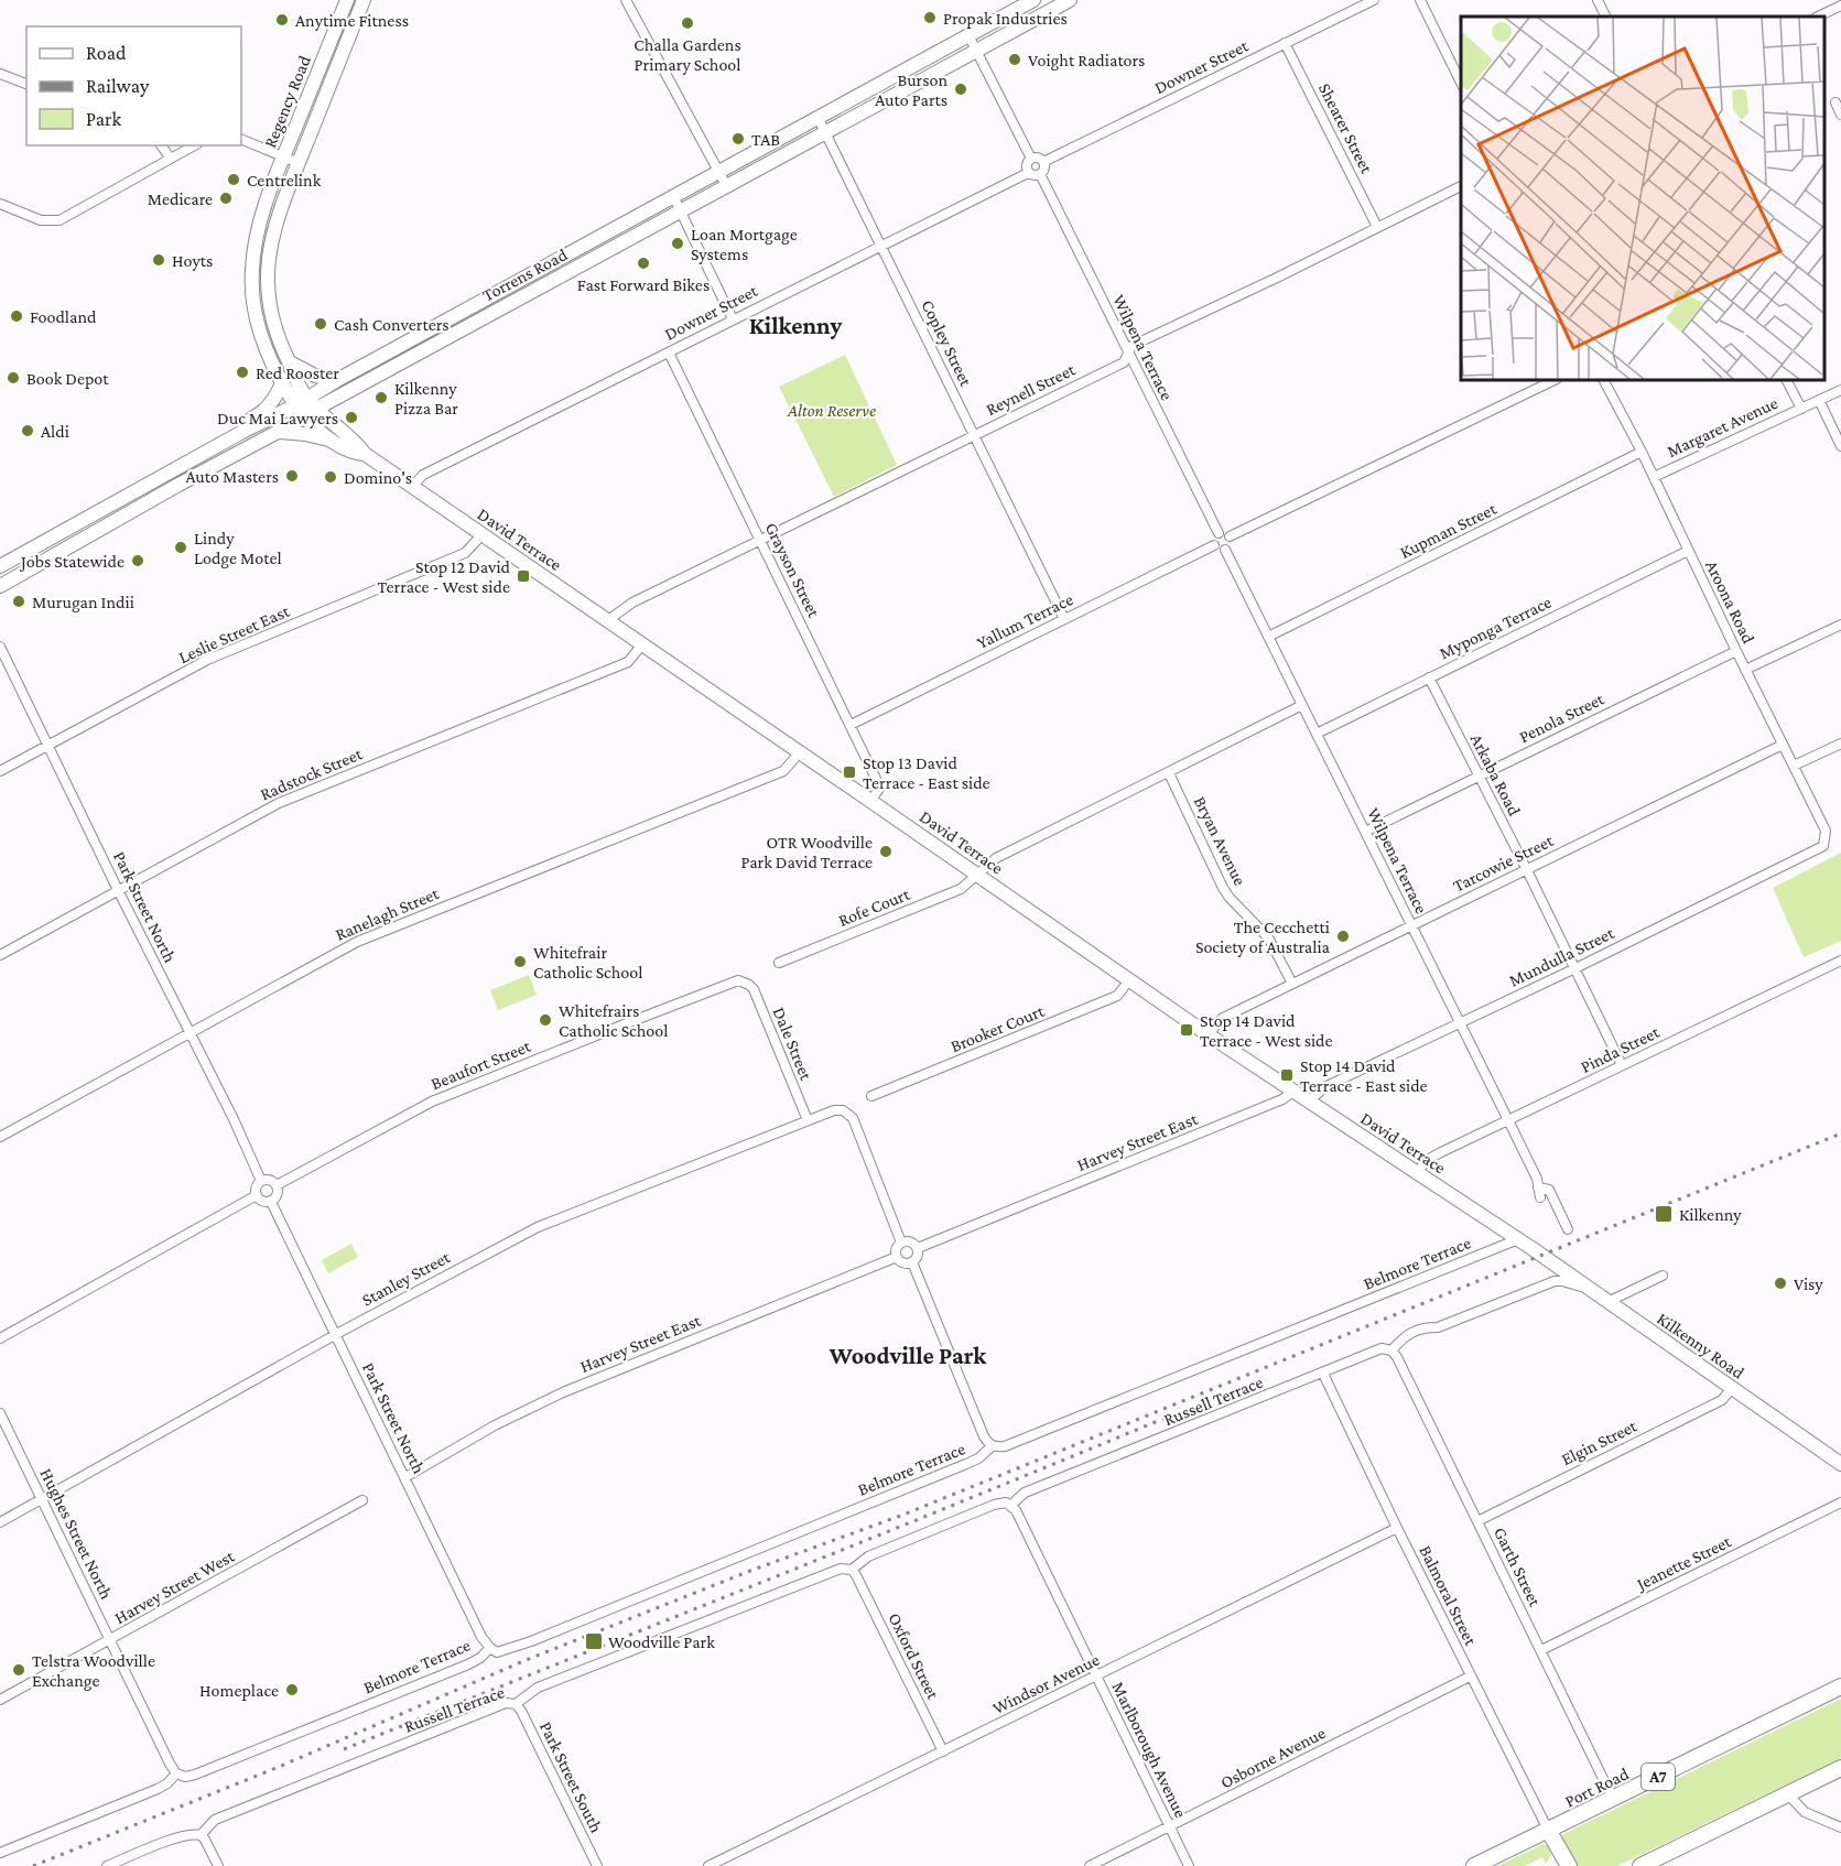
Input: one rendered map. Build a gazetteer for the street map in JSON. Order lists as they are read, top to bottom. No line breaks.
{"streets":{"highway":["A7","Port Road"],"main road":["Regency Road","Torrens Road","David Terrace","Kilkenny Road"],"street":["Downer Street","Shearer Street","Copley Street","Wilpena Terrace","Reynell Street","Margaret Avenue","Kupman Street","Grayson Street","Aroona Road","Yallum Terrace","Myponga Terrace","Leslie Street East","Penola Street","Radstock Street","Arkaba Road","Bryan Avenue","Tarcowie Street","Park Street North","Rofe Court","Ranelagh Street","Mundulla Street","Brooker Court","Dale Street","Pinda Street","Beaufort Street","Harvey Street East","Belmore Terrace","Stanley Street","Russell Terrace","Elgin Street","Hughes Street North","Jeanette Street","Garth Street","Harvey Street West","Balmoral Street","Oxford Street","Windsor Avenue","Marlborough Avenue","Osborne Avenue","Park Street South"]},"crossings":[["Downer Street","Shearer Street"],["Downer Street","Copley Street"],["Downer Street","Wilpena Terrace"],["Downer Street","David Terrace"],["Downer Street","Grayson Street"],["Regency Road","Torrens Road"],["Regency Road","David Terrace"],["Shearer Street","Reynell Street"],["Torrens Road","Copley Street"],["Torrens Road","David Terrace"],["Copley Street","Reynell Street"],["Copley Street","Yallum Terrace"],["Wilpena Terrace","Reynell Street"],["Wilpena Terrace","Kupman Street"],["Wilpena Terrace","Yallum Terrace"],["Wilpena Terrace","Myponga Terrace"],["Wilpena Terrace","Penola Street"],["Wilpena Terrace","Tarcowie Street"],["Wilpena Terrace","Mundulla Street"],["Wilpena Terrace","Pinda Street"],["Reynell Street","David Terrace"],["Reynell Street","Grayson Street"],["Margaret Avenue","Aroona Road"],["Kupman Street","Aroona Road"],["David Terrace","Grayson Street"],["David Terrace","Leslie Street East"],["David Terrace","Radstock Street"],["David Terrace","Tarcowie Street"],["David Terrace","Rofe Court"],["David Terrace","Ranelagh Street"],["David Terrace","Mundulla Street"],["David Terrace","Brooker Court"],["David Terrace","Pinda Street"],["David Terrace","Harvey Street East"],["David Terrace","Belmore Terrace"],["David Terrace","Kilkenny Road"],["Grayson Street","Yallum Terrace"],["Aroona Road","Myponga Terrace"],["Aroona Road","Penola Street"],["Aroona Road","Tarcowie Street"],["Aroona Road","Mundulla Street"],["Myponga Terrace","Arkaba Road"],["Leslie Street East","Park Street North"],["Penola Street","Arkaba Road"],["Radstock Street","Park Street North"],["Arkaba Road","Tarcowie Street"],["Arkaba Road","Mundulla Street"],["Arkaba Road","Pinda Street"],["Bryan Avenue","Tarcowie Street"],["Park Street North","Ranelagh Street"],["Park Street North","Beaufort Street"],["Park Street North","Harvey Street East"],["Park Street North","Belmore Terrace"],["Park Street North","Stanley Street"],["Dale Street","Beaufort Street"],["Dale Street","Stanley Street"],["Harvey Street East","Stanley Street"],["Belmore Terrace","Hughes Street North"],["Stanley Street","Hughes Street North"],["Kilkenny Road","Russell Terrace"],["Kilkenny Road","Elgin Street"],["Russell Terrace","Garth Street"],["Russell Terrace","Balmoral Street"],["Russell Terrace","Oxford Street"],["Russell Terrace","Marlborough Avenue"],["Russell Terrace","Park Street South"],["Elgin Street","Garth Street"],["Hughes Street North","Harvey Street West"],["Jeanette Street","Garth Street"],["Garth Street","Port Road"],["Balmoral Street","Windsor Avenue"],["Balmoral Street","Osborne Avenue"],["Balmoral Street","Port Road"],["Oxford Street","Windsor Avenue"],["Windsor Avenue","Marlborough Avenue"],["Marlborough Avenue","Osborne Avenue"]],"districts":["Kilkenny","Woodville Park"],"parks":["Alton Reserve"],"places":{"other":["Propak Industries","Anytime Fitness","Challa Gardens Primary School","Voight Radiators","Burson Auto Parts","TAB","Centrelink","Medicare","Loan Mortgage Systems","Hoyts","Fast Forward Bikes","Foodland","Cash Converters","Red Rooster","Book Depot","Kilkenny Pizza Bar","Duc Mai Lawyers","Aldi","Auto Masters","Domino's","Lindy Lodge Motel","Jobs Statewide","Murugan Indii","OTR Woodville Park David Terrace","The Cecchetti Society of Australia","Whitefrair Catholic School","Whitefrairs Catholic School","Visy","Telstra Woodville Exchange","Homeplace"],"transit":["Stop 12 David Terrace - West side","Stop 13 David Terrace - East side","Stop 14 David Terrace - West side","Stop 14 David Terrace - East side","Kilkenny","Woodville Park"]},"legend":["Road","Railway","Park"]}
